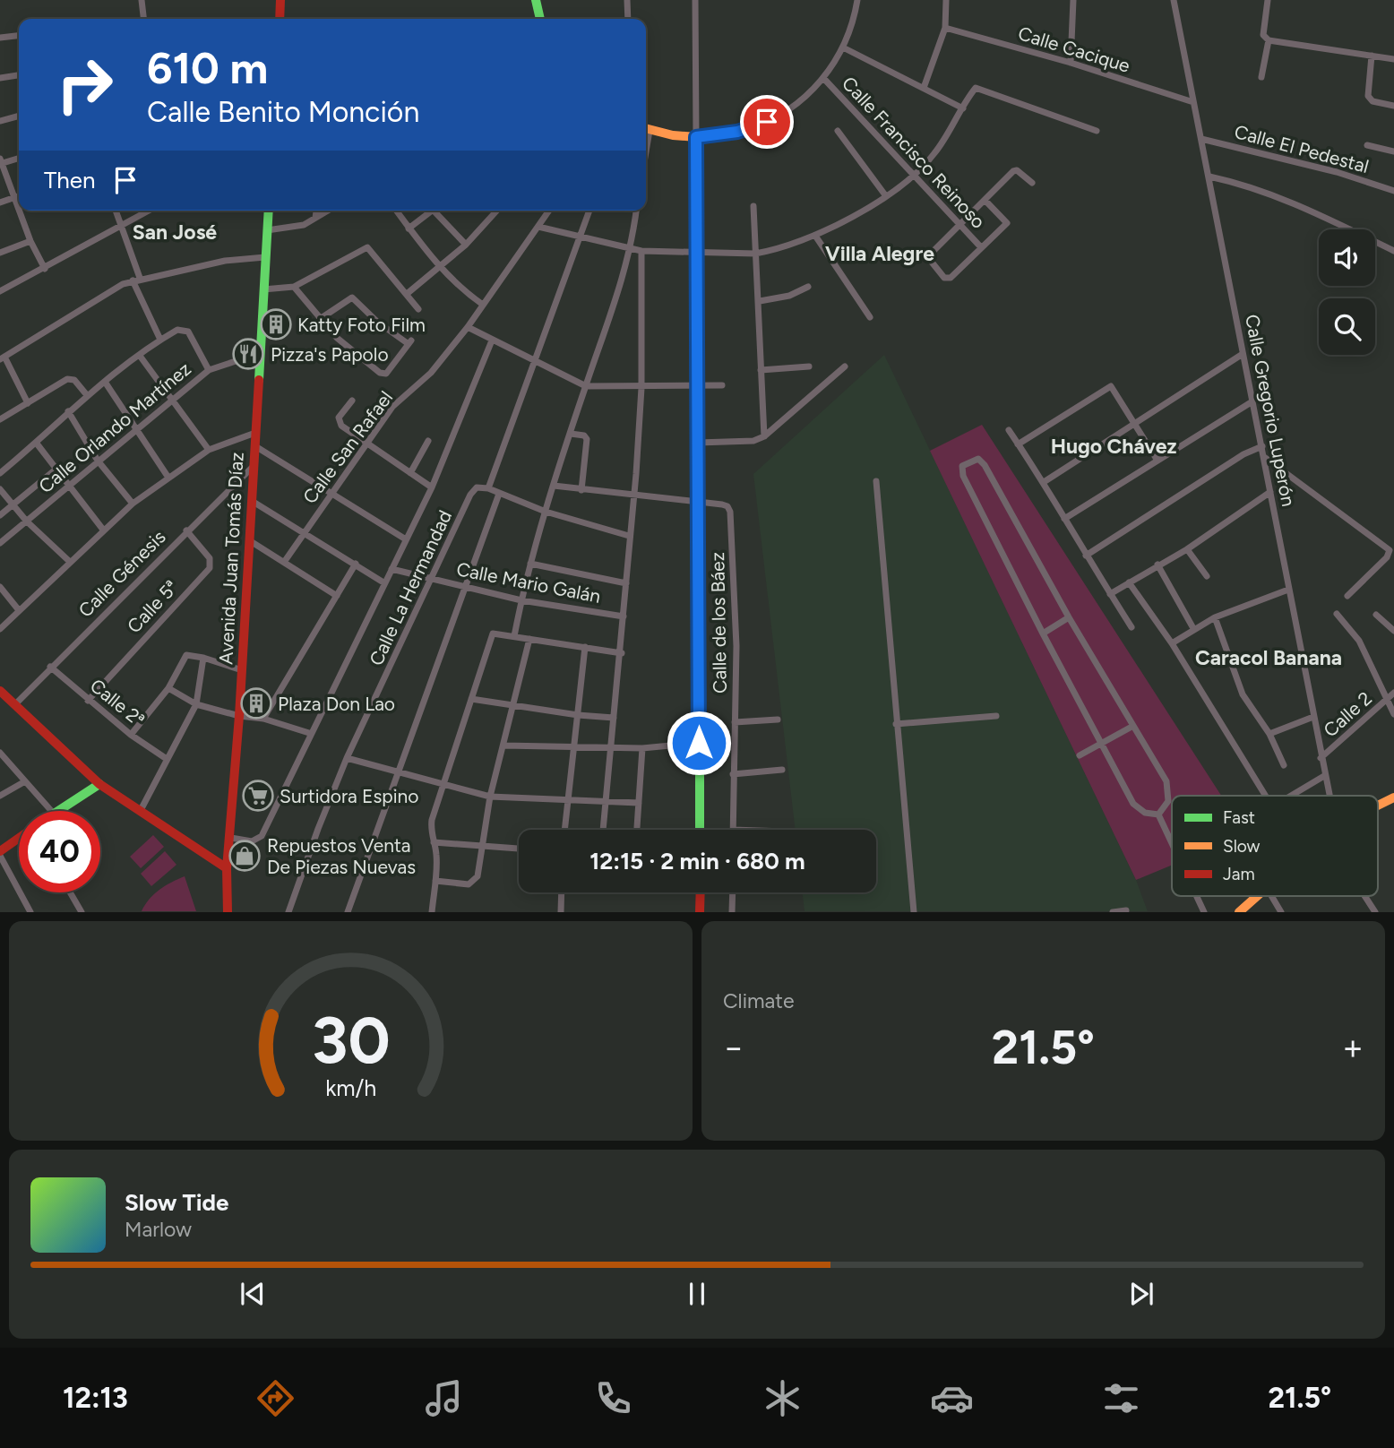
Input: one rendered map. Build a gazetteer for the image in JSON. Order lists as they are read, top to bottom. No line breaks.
{"streets":{"street":["Calle Cacique","Calle El Pedestal","Calle Francisco Reinoso","Calle Gregorio Luperón","Calle Orlando Martínez","Calle San Rafael","Avenida Juan Tomás Díaz","Calle Génesis","Calle Mario Galán","Calle La Hermandad","Calle 5ª","Calle de los Báez","Calle 2ª","Calle 2"]},"crossings":[["Calle Cacique","Calle Gregorio Luperón"],["Calle El Pedestal","Calle Gregorio Luperón"],["Calle Gregorio Luperón","Calle 2"],["Calle Orlando Martínez","Avenida Juan Tomás Díaz"],["Avenida Juan Tomás Díaz","Calle Génesis"],["Calle Génesis","Calle 5ª"],["Calle Génesis","Calle 2ª"],["Calle Mario Galán","Calle La Hermandad"],["Calle 5ª","Calle 2ª"]],"districts":["San José","Villa Alegre","Hugo Chávez","Caracol Banana"],"places":{"building":["Katty Foto Film","Plaza Don Lao"],"restaurant":["Pizza's Papolo"],"supermarket":["Surtidora Espino"],"shop":["Repuestos Venta De Piezas Nuevas"]},"legend":["Fast","Slow","Jam"],"page":{"turn":["610 m","Calle Benito Monción"],"then":"Then","limit":"40","trip":"12:15 · 2 min · 680 m","tile":"Climate","heat":["−","21.5°","+"],"song":["Slow Tide","Marlow"],"tabs":["12:13","21.5°"],"gauge":["30","km/h"]}}
